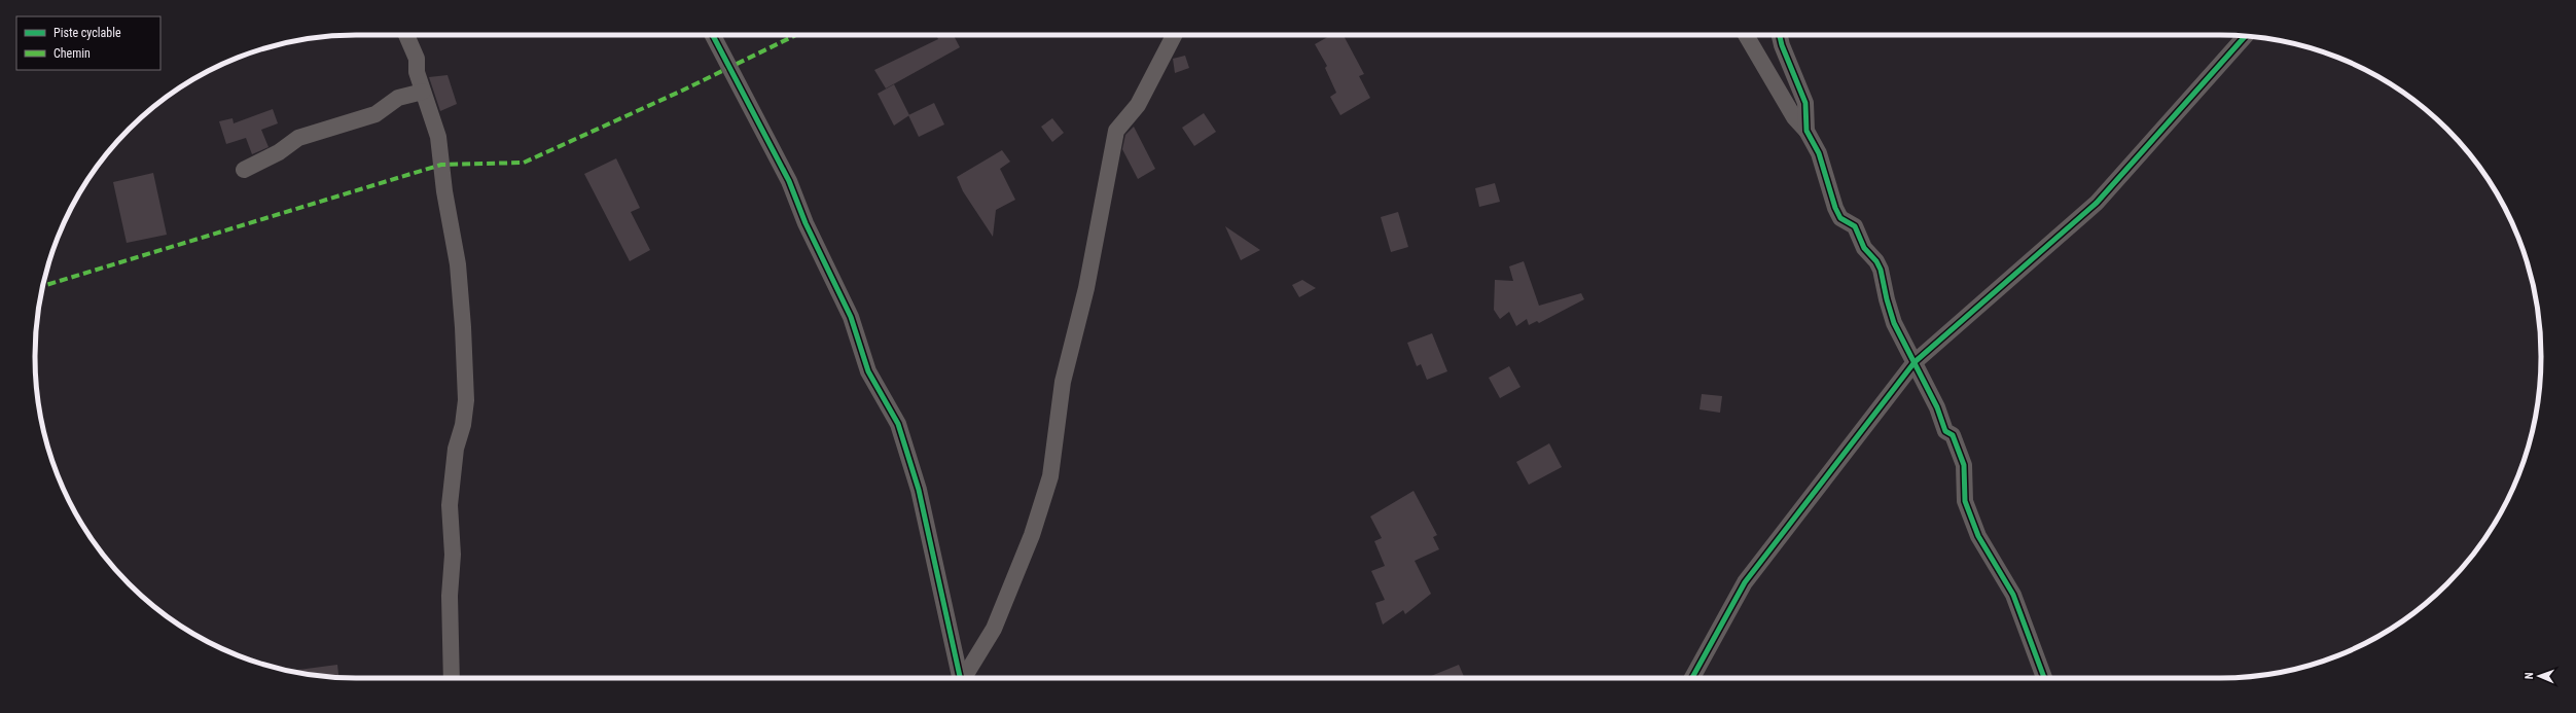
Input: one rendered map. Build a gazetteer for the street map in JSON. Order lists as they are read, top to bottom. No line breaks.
{"legend":["Piste cyclable","Chemin"],"north":"left"}
